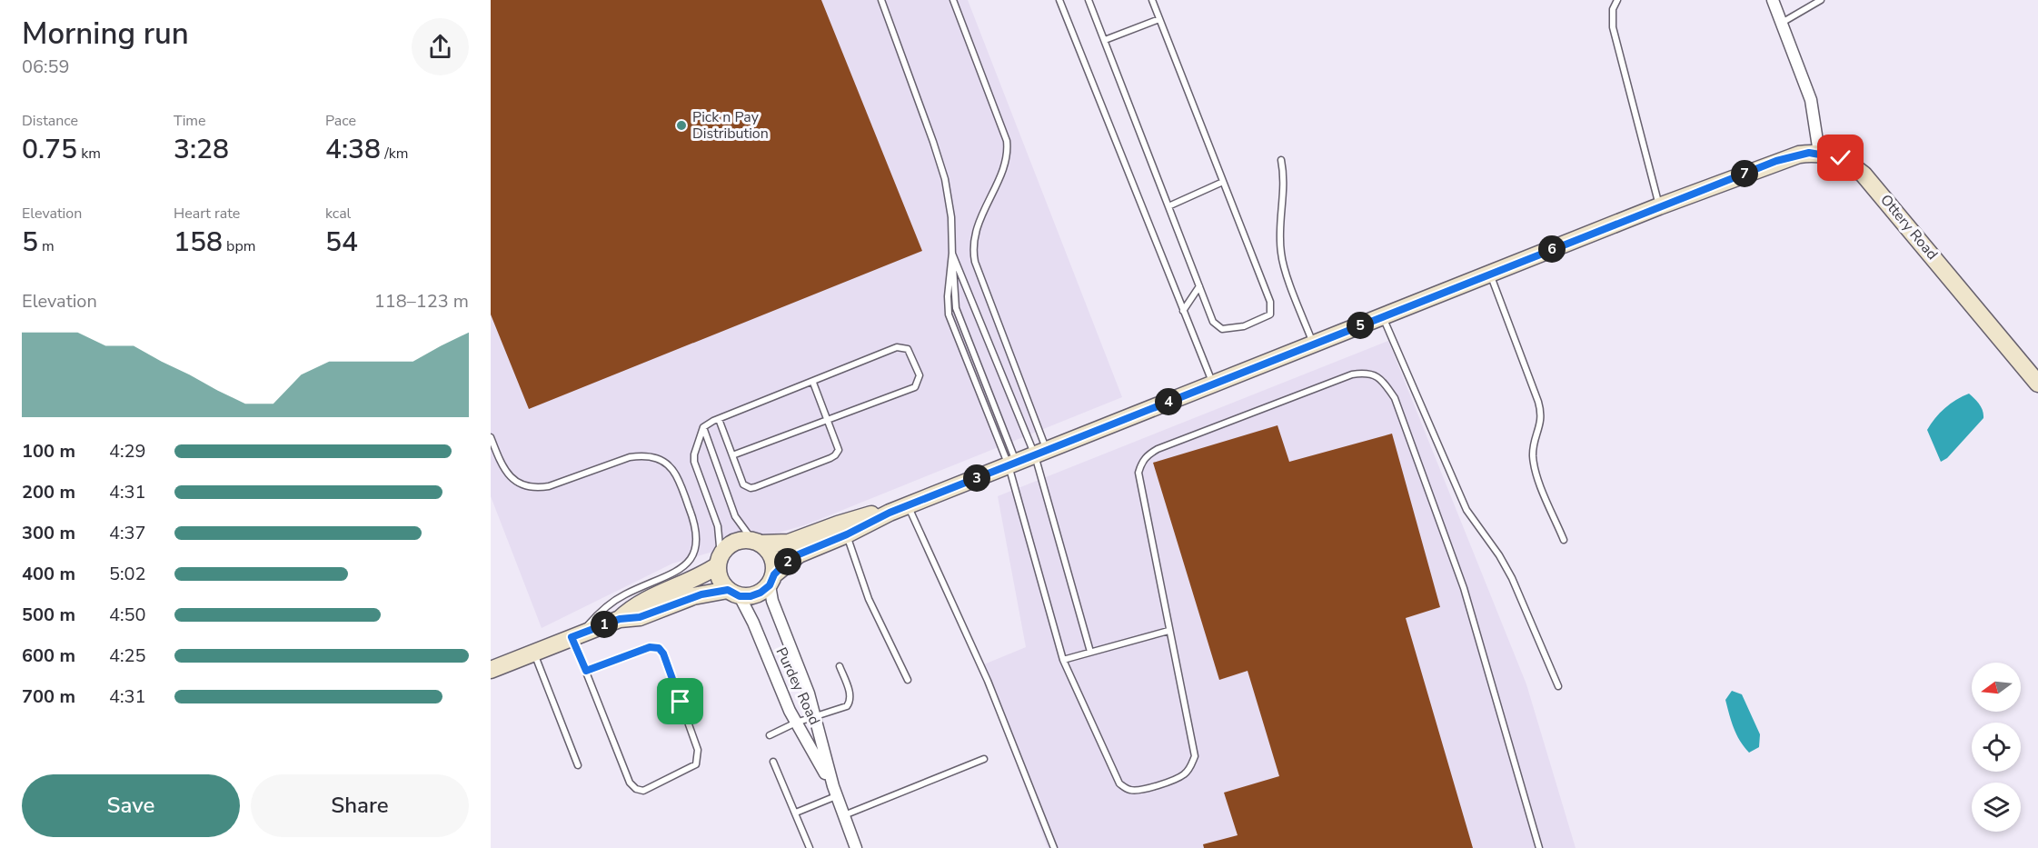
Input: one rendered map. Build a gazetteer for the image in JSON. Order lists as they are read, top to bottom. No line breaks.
{"streets":{"street":["Ottery Road","Purdey Road"]},"crossings":[["Ottery Road","Purdey Road"]],"places":["Pick n Pay Distribution"],"north":"left","page":{"heading":["Morning run","06:59"],"stats":[["Distance","0.75 km"],["Time","3:28"],["Pace","4:38 /km"],["Elevation","5 m"],["Heart rate","158 bpm"],["kcal","54"]],"pins":["7","6","5","4","3","2","1"],"chart":["Elevation","118–123 m"],"list":[{"name":"100 m","note":"4:29"},{"name":"200 m","note":"4:31"},{"name":"300 m","note":"4:37"},{"name":"400 m","note":"5:02"},{"name":"500 m","note":"4:50"},{"name":"600 m","note":"4:25"},{"name":"700 m","note":"4:31"}],"buttons":["Save","Share"]}}
